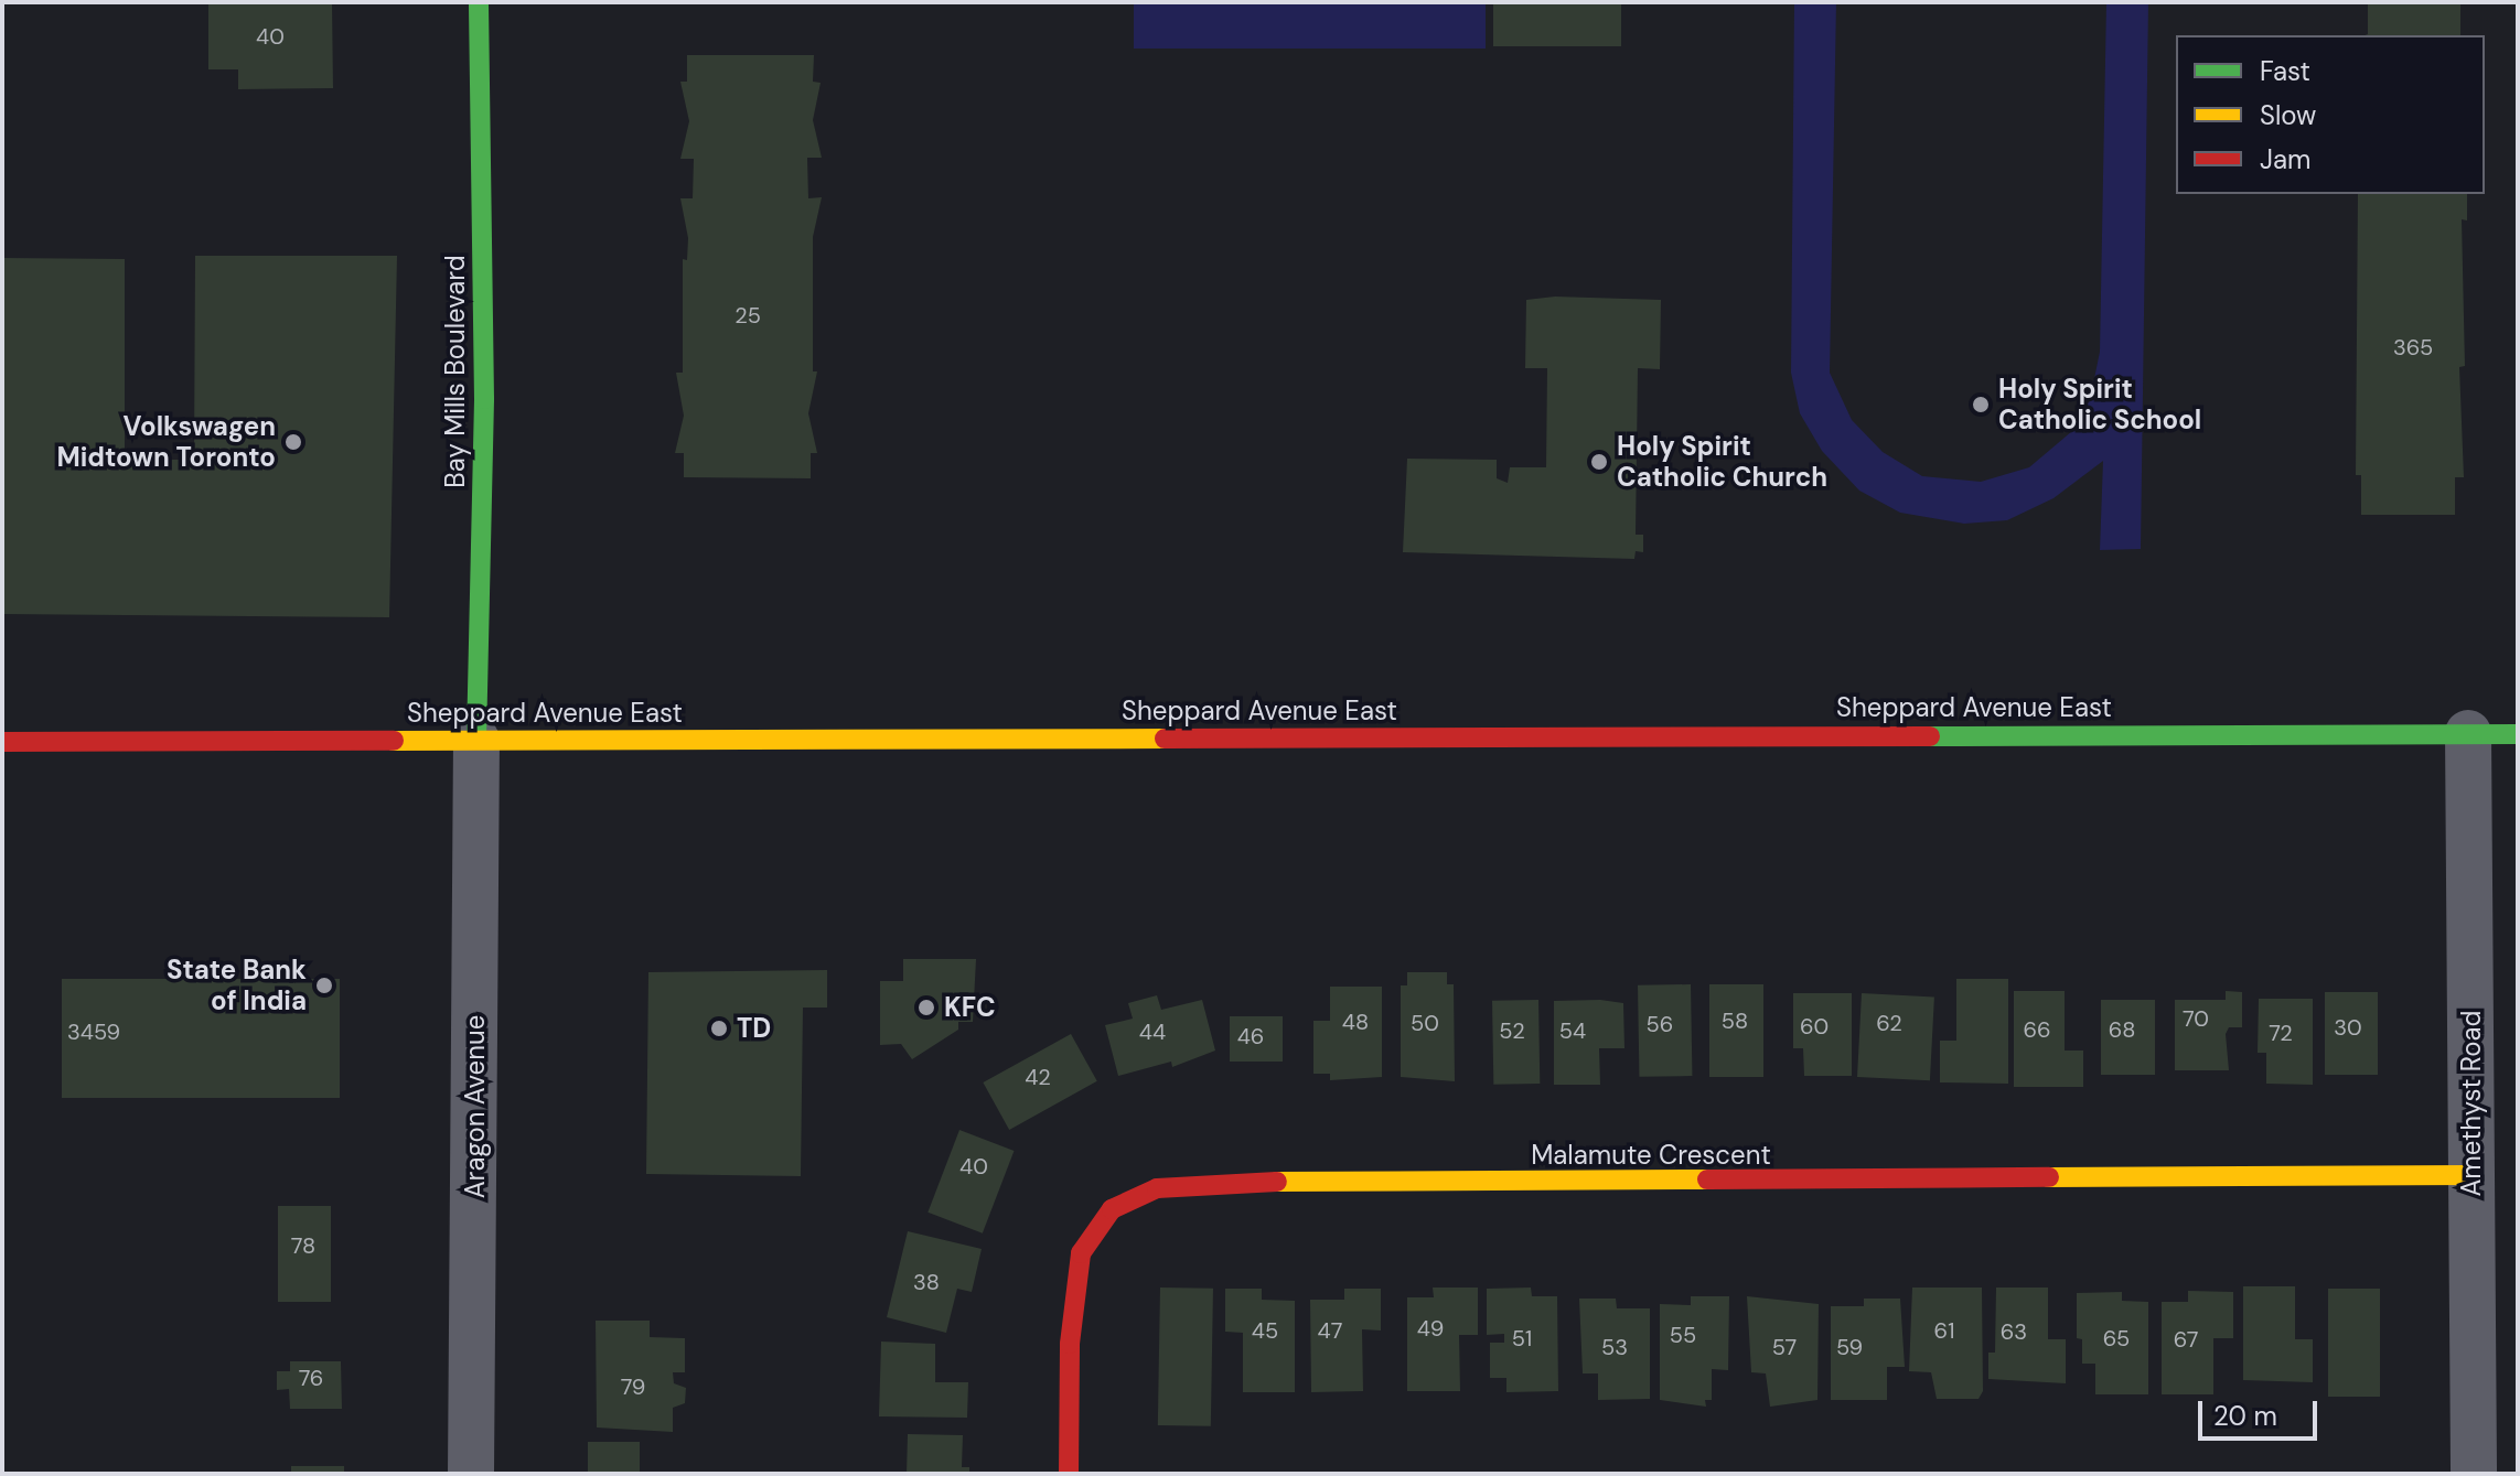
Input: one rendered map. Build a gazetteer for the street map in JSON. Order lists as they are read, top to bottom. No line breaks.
{"streets":{"main road":["Bay Mills Boulevard","Sheppard Avenue East","Malamute Crescent"],"street":["Amethyst Road","Aragon Avenue"]},"crossings":[["Bay Mills Boulevard","Sheppard Avenue East"],["Bay Mills Boulevard","Aragon Avenue"],["Sheppard Avenue East","Amethyst Road"],["Sheppard Avenue East","Aragon Avenue"],["Amethyst Road","Malamute Crescent"]],"places":["Holy Spirit Catholic School","Volkswagen Midtown Toronto","Holy Spirit Catholic Church","State Bank of India","KFC","TD"],"house_numbers":["40","25","365","70","58","48","50","62","56","60","30","66","68","52","54","3459","44","72","46","42","40","78","38","49","45","47","61","63","55","51","65","67","53","57","59","76","79"],"legend":["Fast","Slow","Jam"],"scale_bar":"20 m"}
